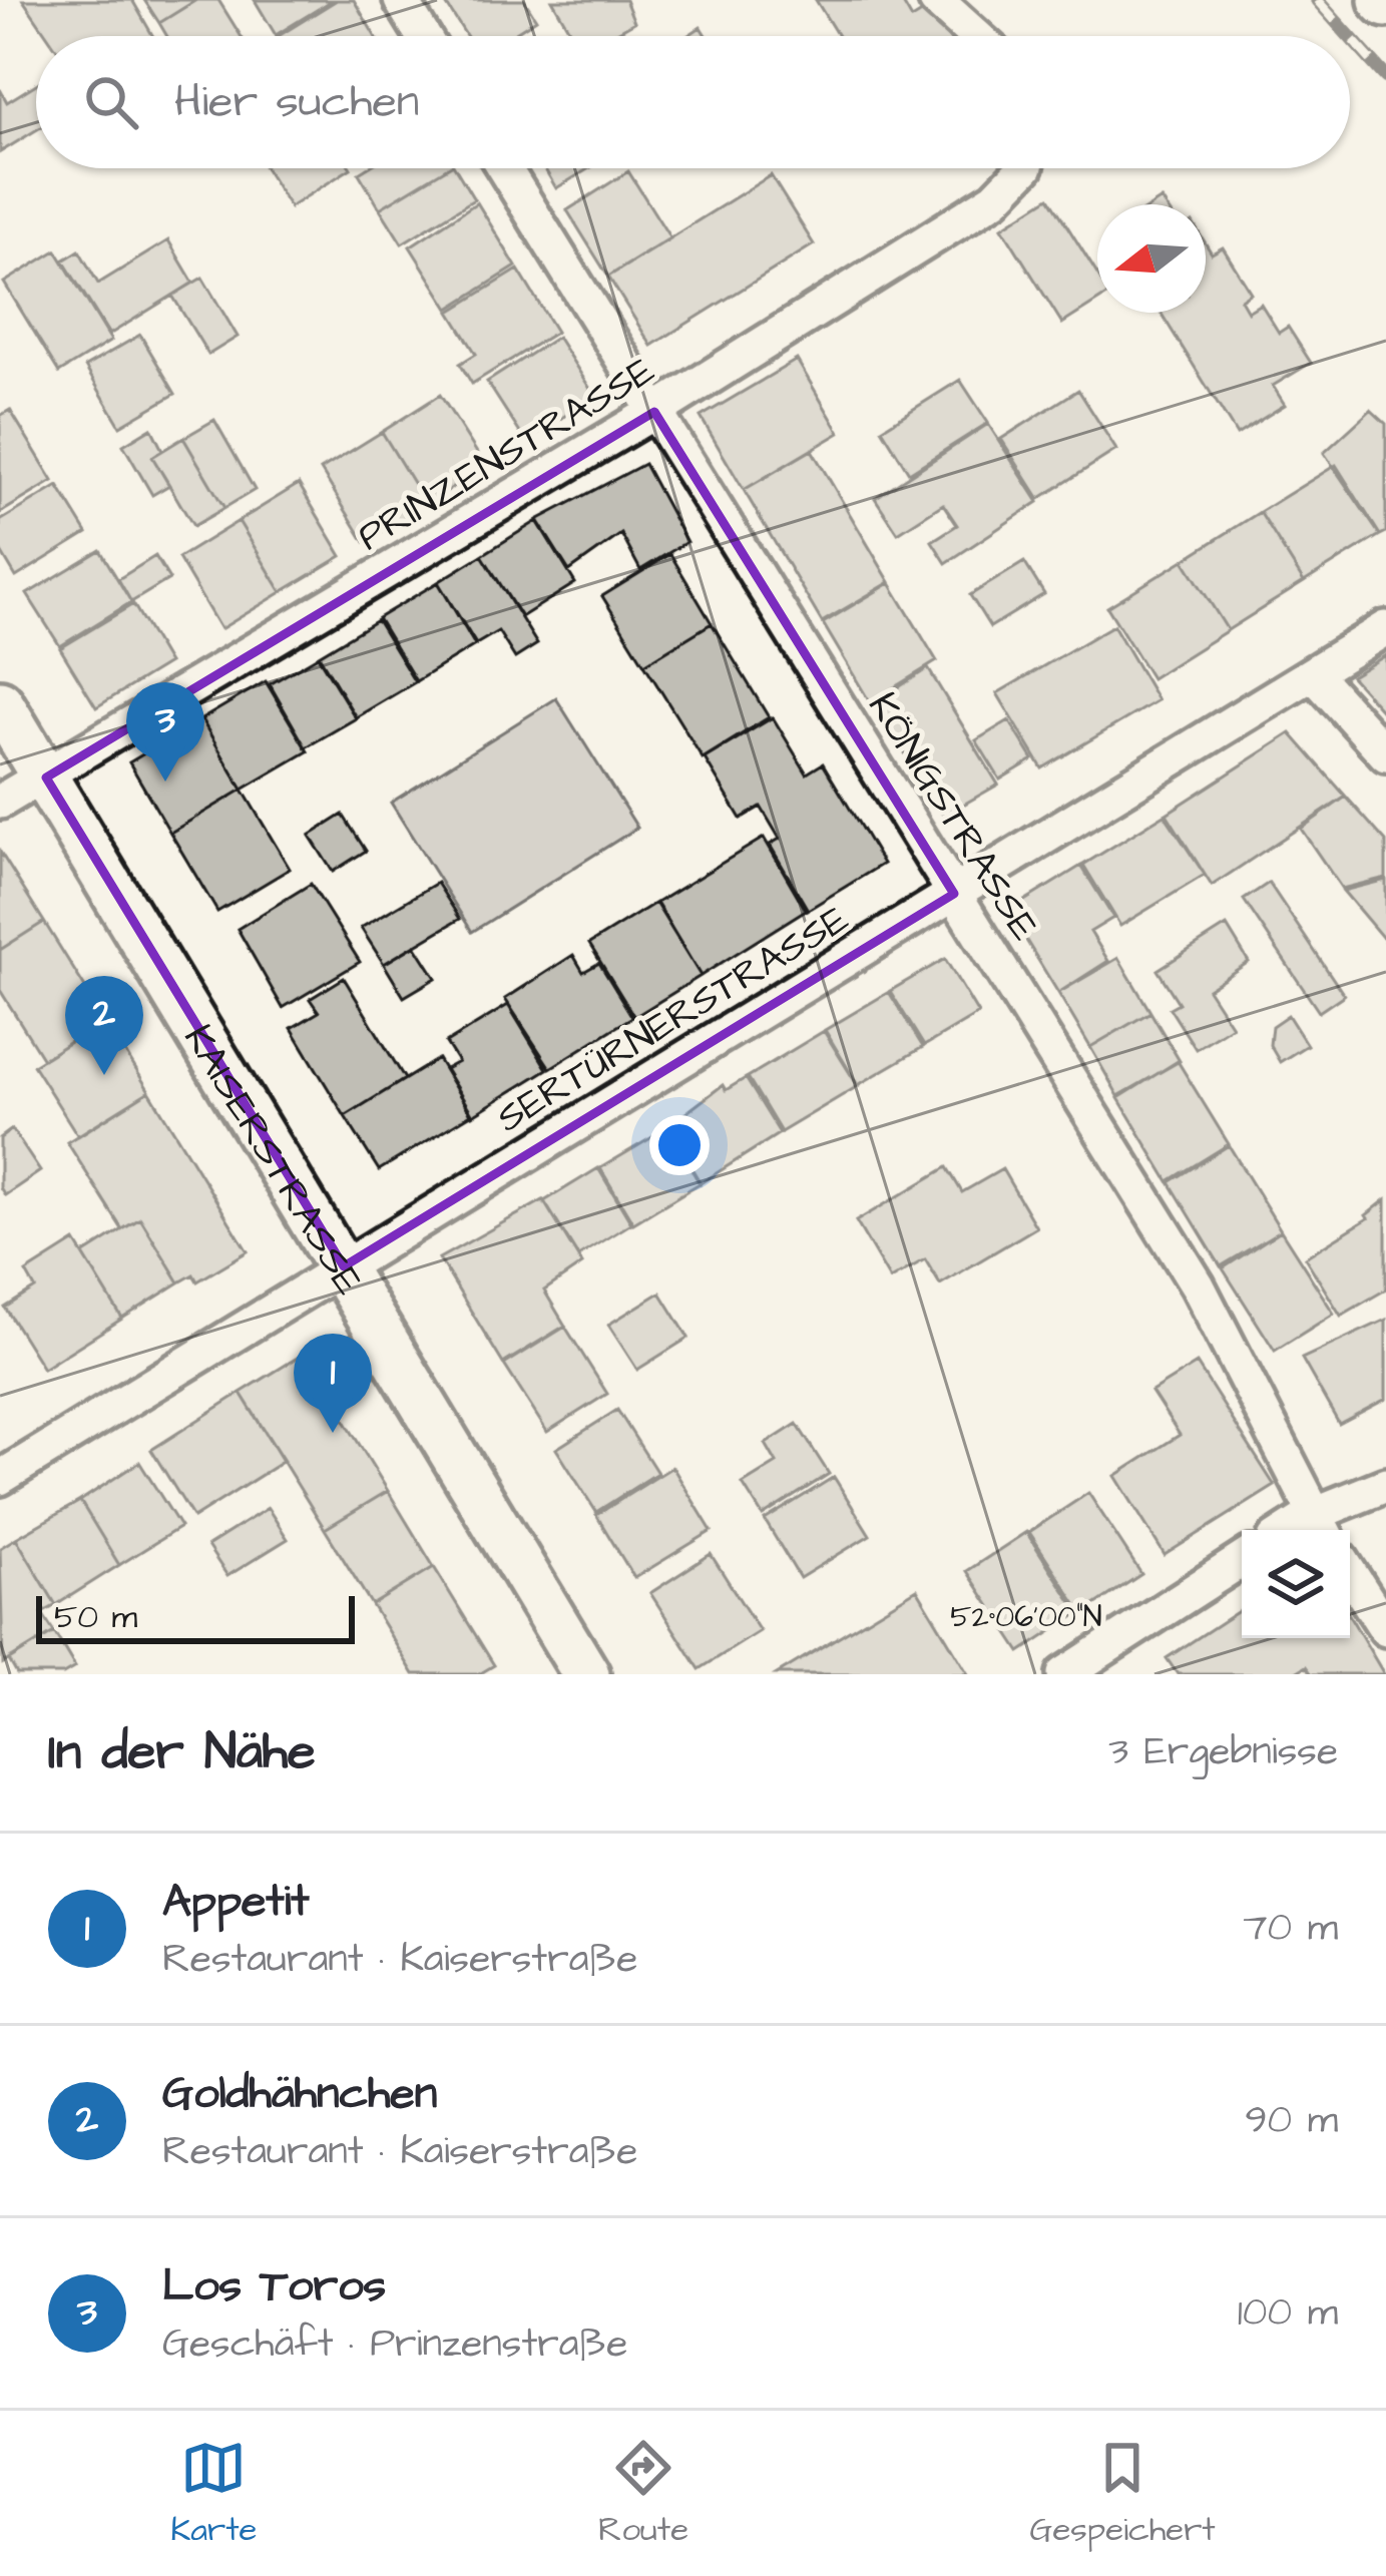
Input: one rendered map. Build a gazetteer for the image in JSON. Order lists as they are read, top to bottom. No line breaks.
{"streets":{"main road":["KAISERSTRASSE"],"street":["PRINZENSTRASSE","KÖNIGSTRASSE","SERTÜRNERSTRASSE"]},"crossings":[["PRINZENSTRASSE","KÖNIGSTRASSE"],["PRINZENSTRASSE","KAISERSTRASSE"],["KÖNIGSTRASSE","SERTÜRNERSTRASSE"],["SERTÜRNERSTRASSE","KAISERSTRASSE"]],"scale_bar":"50 m","north":"left","page":{"search":"Hier suchen","pins":["3","2","1"],"scale":"50 m","heading":["In der Nähe","3 Ergebnisse"],"list":[{"mark":"1","name":"Appetit","note":"Restaurant · Kaiserstraße","value":"70 m"},{"mark":"2","name":"Goldhähnchen","note":"Restaurant · Kaiserstraße","value":"90 m"},{"mark":"3","name":"Los Toros","note":"Geschäft · Prinzenstraße","value":"100 m"}],"nav":["Karte","Route","Gespeichert"]},"coordinates":["52°06'00\"N"]}
